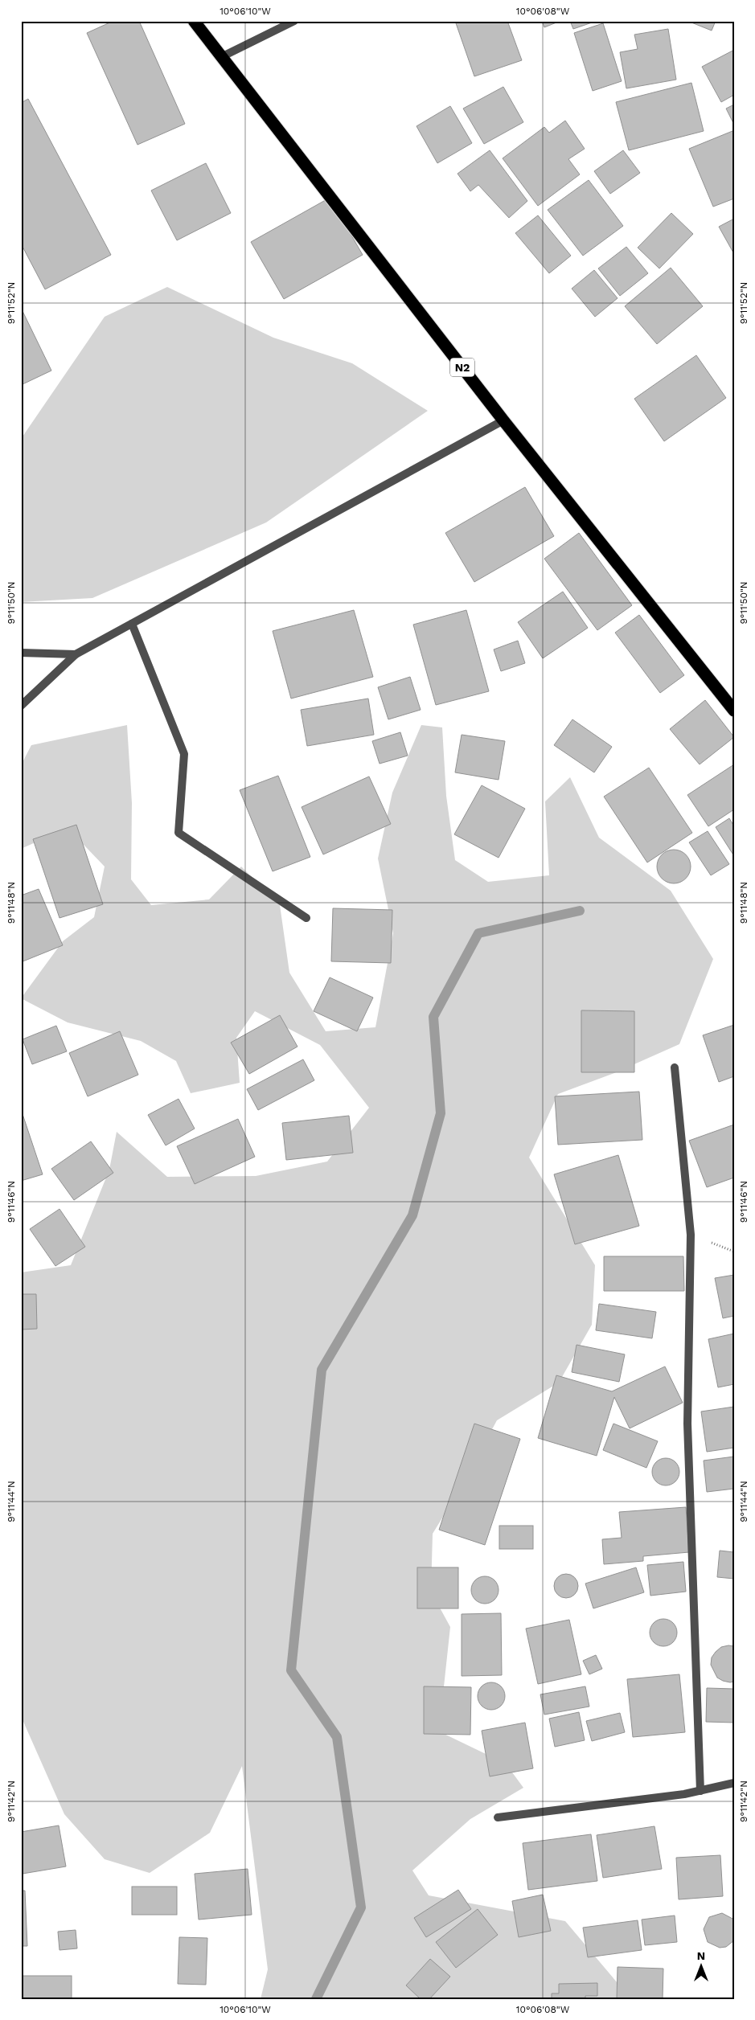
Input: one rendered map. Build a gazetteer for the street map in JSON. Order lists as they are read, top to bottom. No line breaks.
{"streets":{"highway":["N2"]},"north":"top","coordinates":["10°06'10\"W","10°06'08\"W","9°11'52\"N","9°11'50\"N","9°11'48\"N","9°11'46\"N","9°11'44\"N","9°11'42\"N"]}
